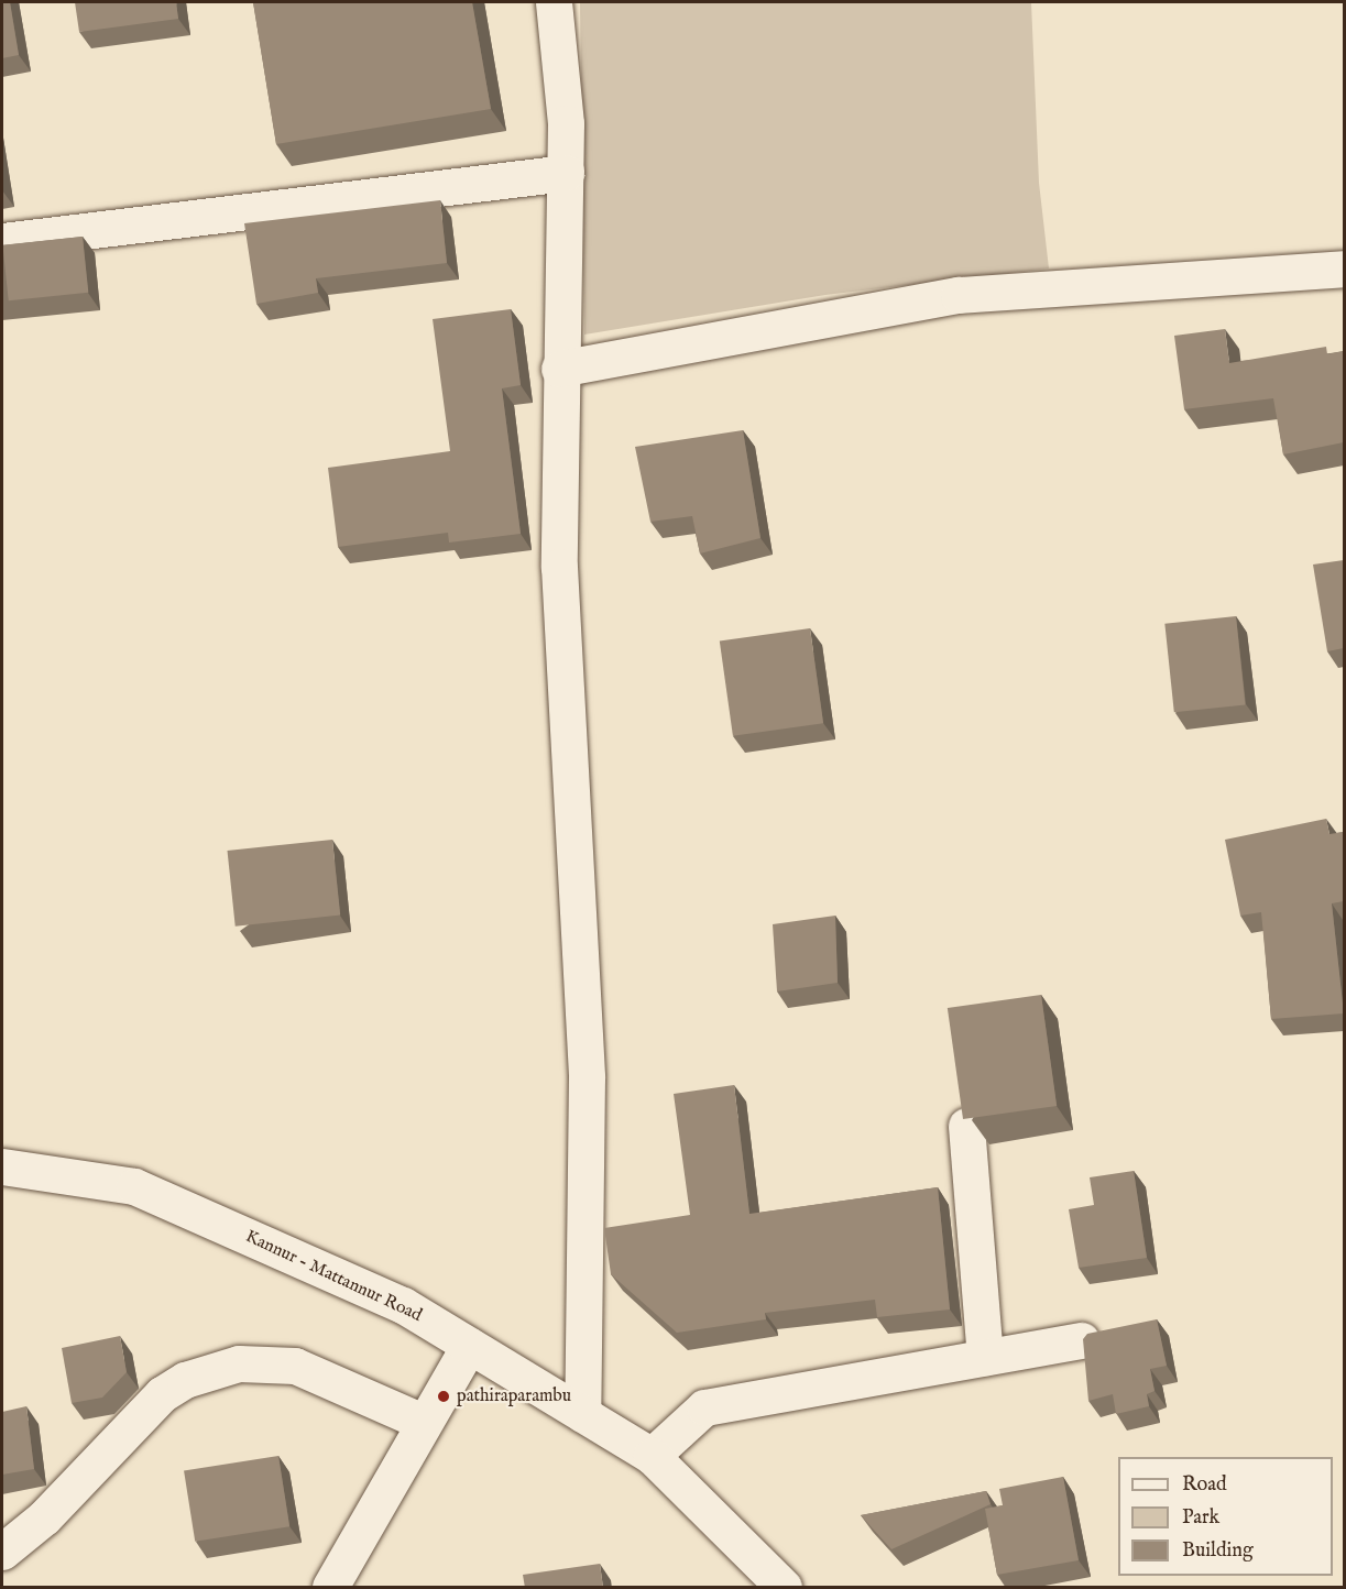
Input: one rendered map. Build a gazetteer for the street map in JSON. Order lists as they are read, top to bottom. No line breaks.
{"streets":{"street":["Kannur - Mattannur Road"]},"places":["pathiraparambu"],"legend":["Road","Park","Building"]}
